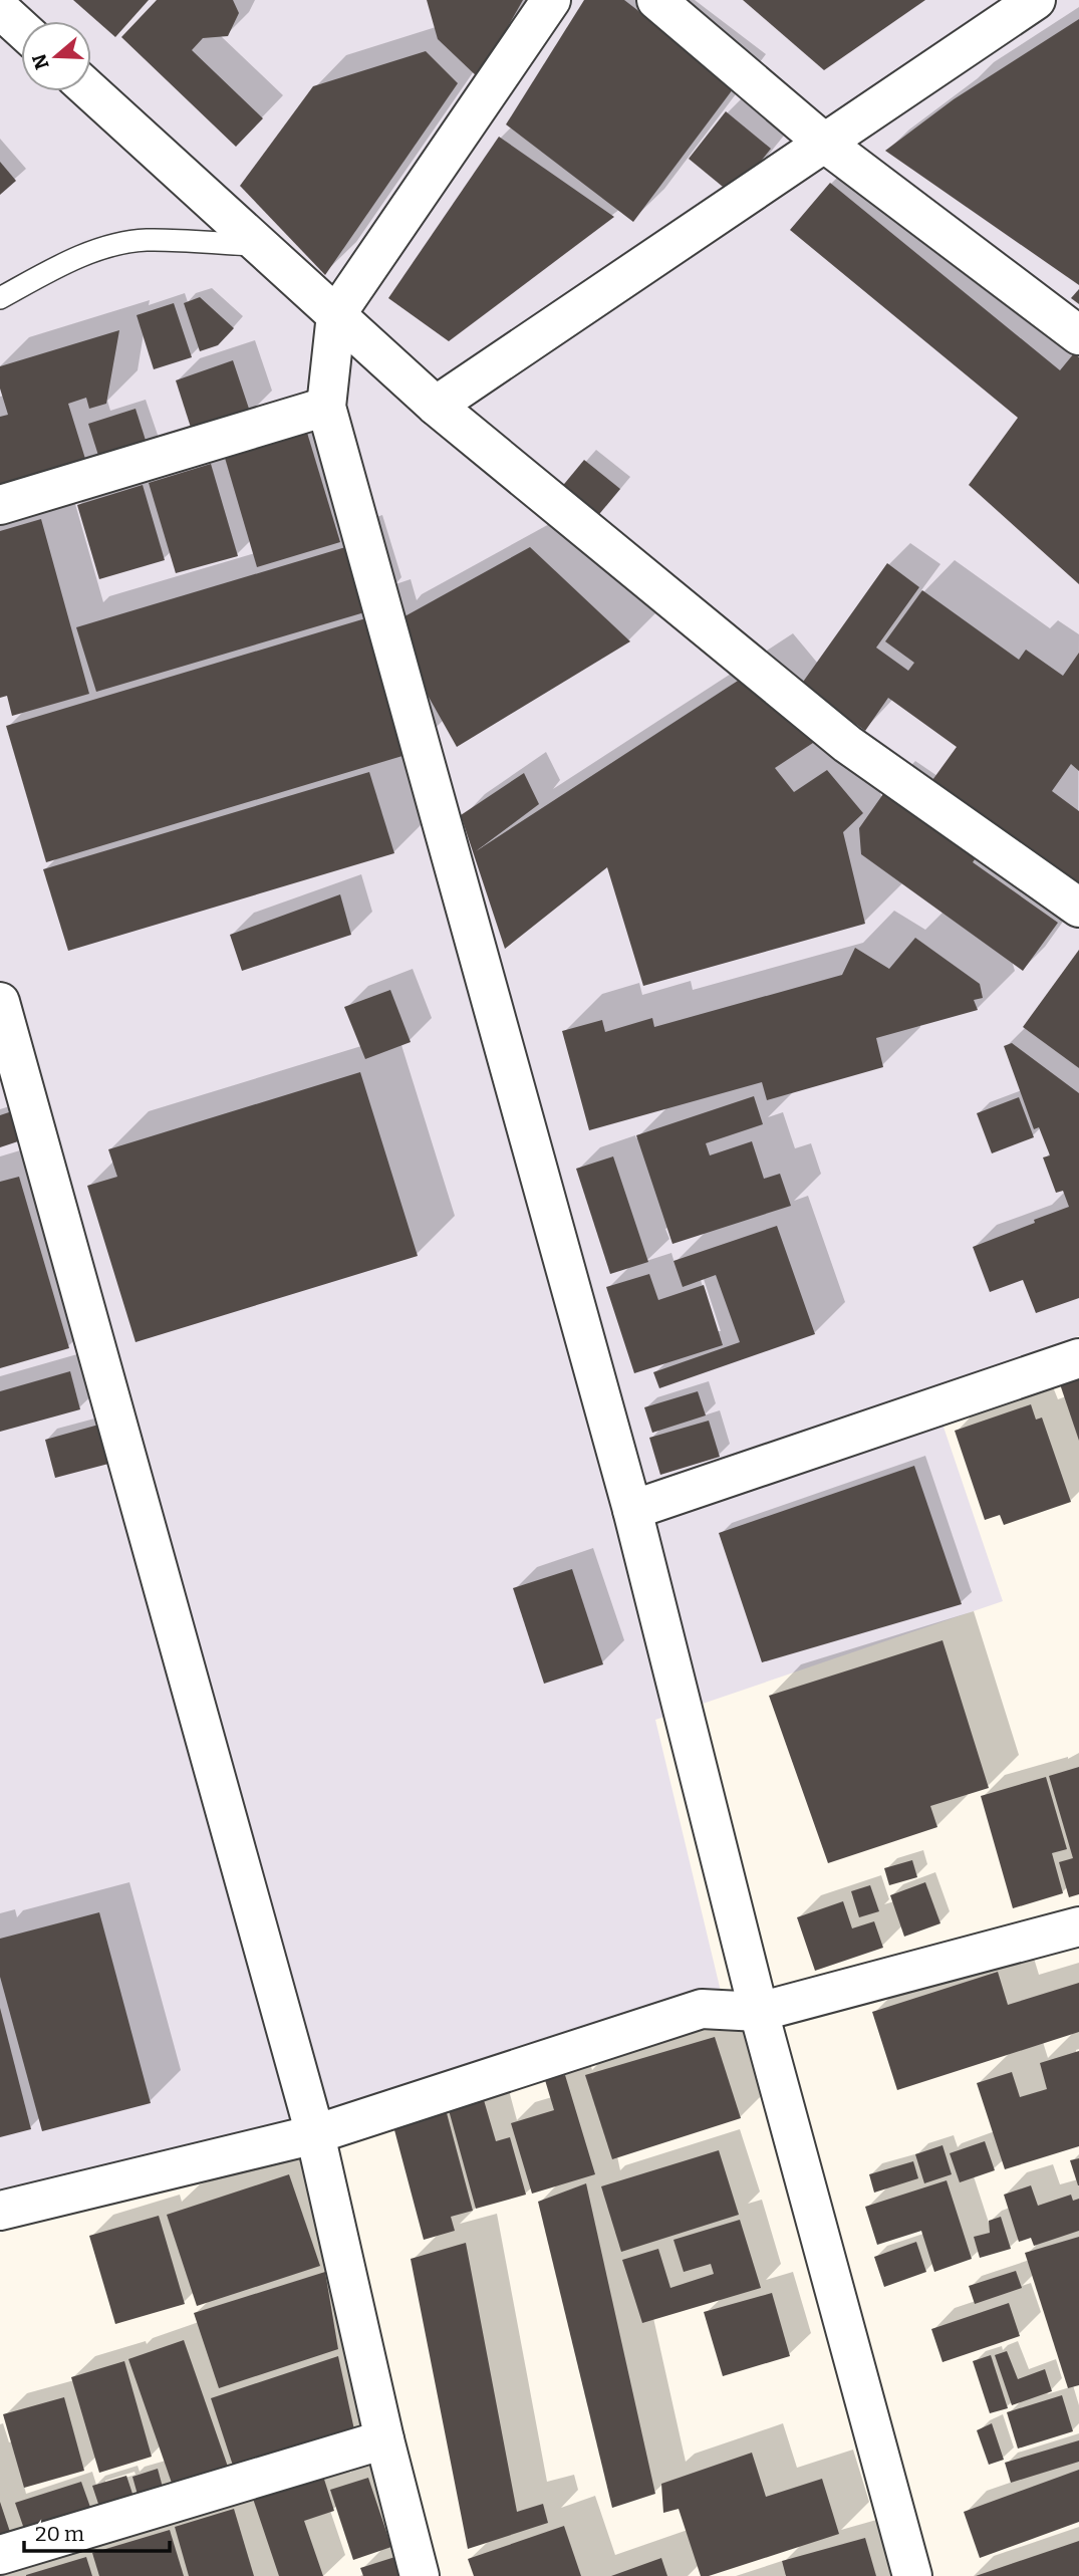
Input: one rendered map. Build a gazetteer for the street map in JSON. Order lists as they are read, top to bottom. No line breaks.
{"scale_bar":"20 m","north":"left"}
